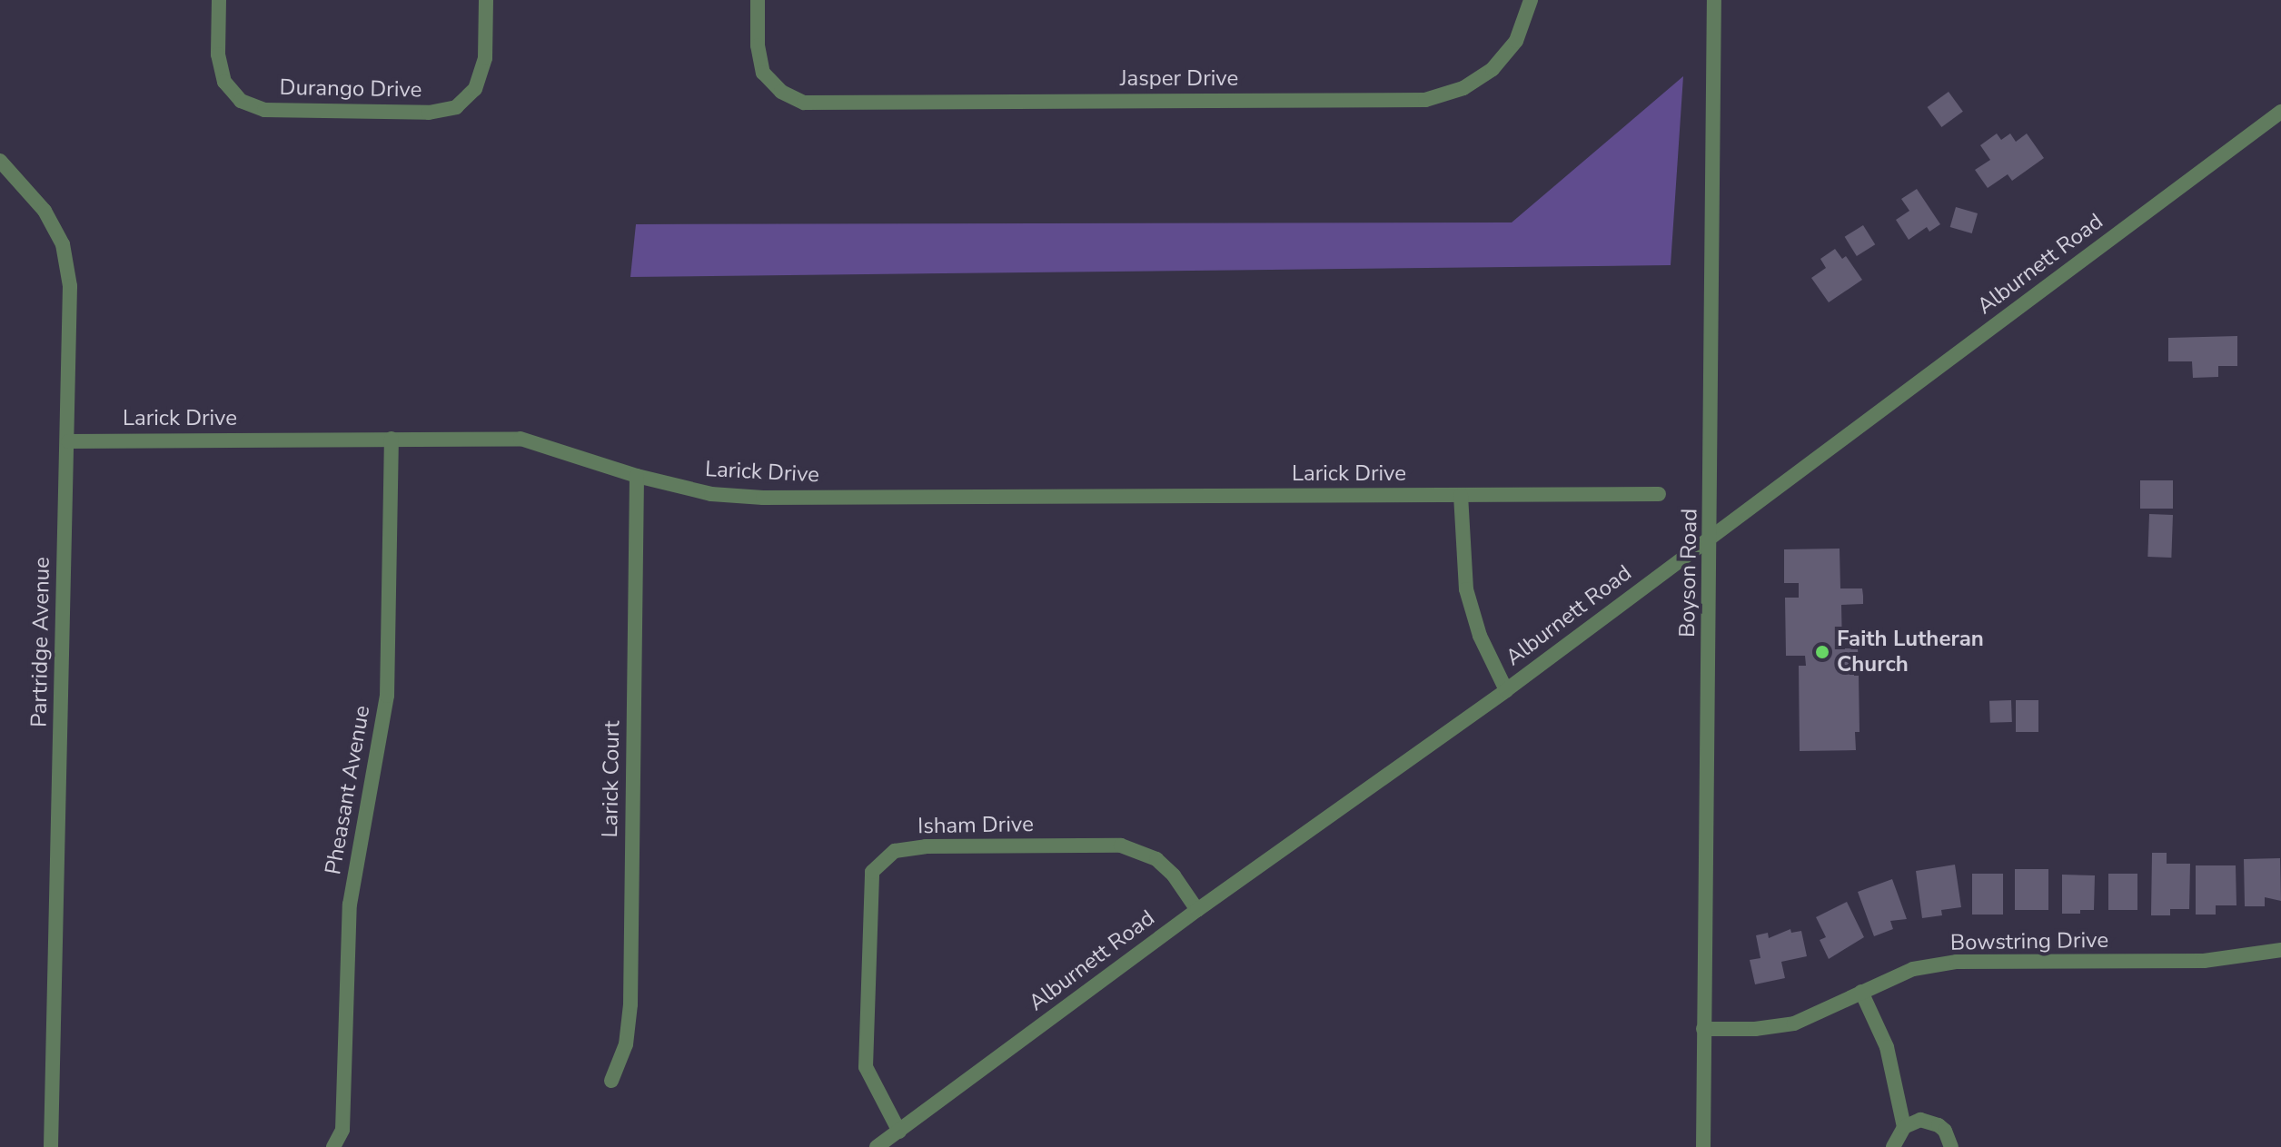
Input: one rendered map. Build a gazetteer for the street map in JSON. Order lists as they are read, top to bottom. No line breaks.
{"streets":{"street":["Jasper Drive","Durango Drive","Alburnett Road","Larick Drive","Boyson Road","Partridge Avenue","Larick Court","Pheasant Avenue","Isham Drive","Bowstring Drive"]},"crossings":[["Alburnett Road","Boyson Road"],["Alburnett Road","Isham Drive"],["Larick Drive","Partridge Avenue"],["Larick Drive","Larick Court"],["Larick Drive","Pheasant Avenue"],["Boyson Road","Bowstring Drive"]],"places":["Faith Lutheran Church"]}
